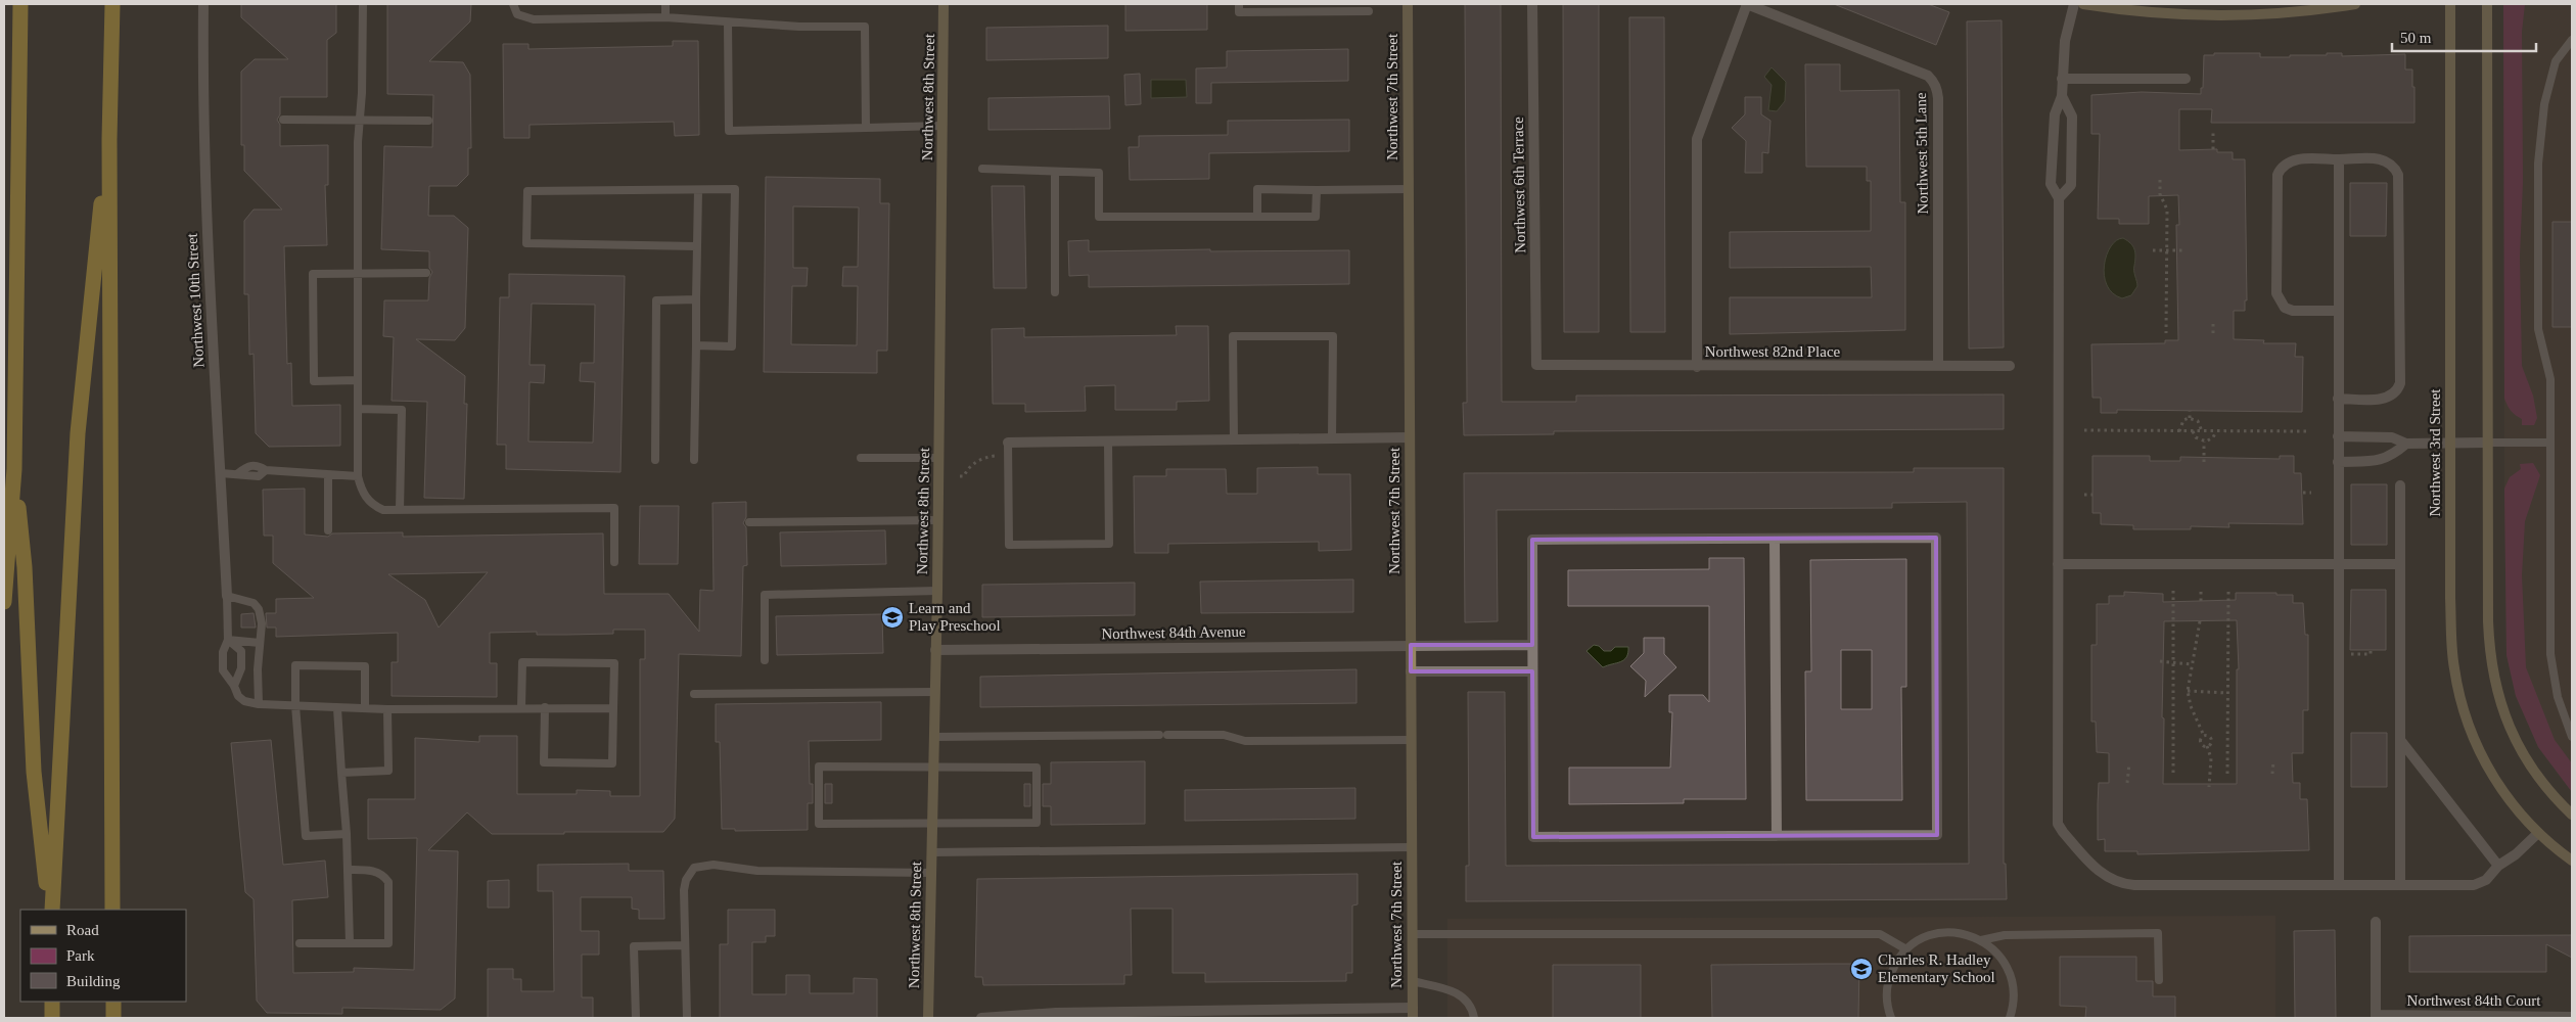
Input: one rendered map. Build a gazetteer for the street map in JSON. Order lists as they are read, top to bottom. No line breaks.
{"streets":{"street":["Northwest 8th Street","Northwest 7th Street","Northwest 5th Lane","Northwest 6th Terrace","Northwest 10th Street","Northwest 82nd Place","Northwest 3rd Street","Northwest 84th Avenue","Northwest 84th Court"]},"crossings":[["Northwest 8th Street","Northwest 84th Avenue"],["Northwest 7th Street","Northwest 84th Avenue"],["Northwest 5th Lane","Northwest 82nd Place"],["Northwest 6th Terrace","Northwest 82nd Place"]],"places":{"school or university":["Learn and Play Preschool","Charles R. Hadley Elementary School"]},"legend":["Road","Park","Building"],"scale_bar":"50 m"}
